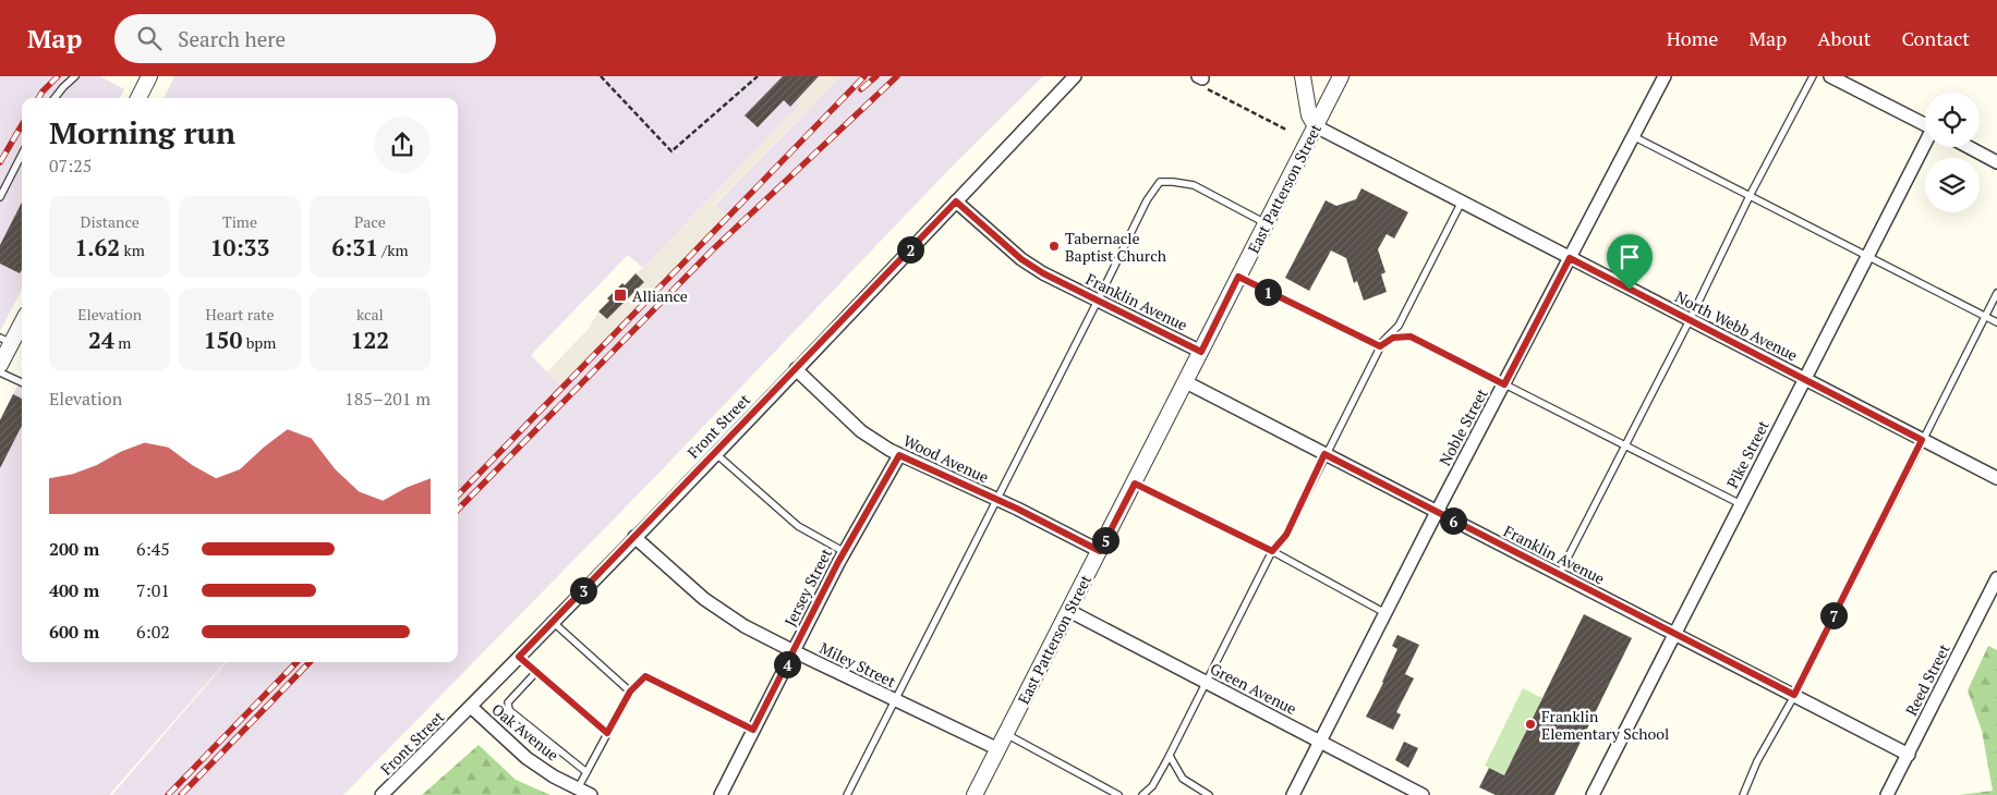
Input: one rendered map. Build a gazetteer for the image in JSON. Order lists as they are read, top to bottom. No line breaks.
{"streets":{"street":["East Patterson Street","Franklin Avenue","North Webb Avenue","Front Street","Noble Street","Pike Street","Wood Avenue","Jersey Street","Miley Street","Reed Street","Green Avenue","Oak Avenue"]},"crossings":[["East Patterson Street","Franklin Avenue"],["East Patterson Street","North Webb Avenue"],["East Patterson Street","Wood Avenue"],["East Patterson Street","Miley Street"],["East Patterson Street","Green Avenue"],["Franklin Avenue","Front Street"],["Franklin Avenue","Noble Street"],["Franklin Avenue","Pike Street"],["Franklin Avenue","Reed Street"],["North Webb Avenue","Noble Street"],["North Webb Avenue","Pike Street"],["Front Street","Wood Avenue"],["Front Street","Miley Street"],["Front Street","Oak Avenue"],["Noble Street","Green Avenue"],["Wood Avenue","Jersey Street"],["Jersey Street","Miley Street"]],"places":{"other":["Tabernacle Baptist Church","Franklin Elementary School"],"transit":["Alliance"]},"page":{"header":"Map","search":"Search here","nav":["Home","Map","About","Contact"],"heading":["Morning run","07:25"],"stats":[["Distance","1.62 km"],["Time","10:33"],["Pace","6:31 /km"],["Elevation","24 m"],["Heart rate","150 bpm"],["kcal","122"]],"pins":["2","1","6","5","3","7","4"],"chart":["Elevation","185–201 m"],"list":[{"name":"200 m","note":"6:45"},{"name":"400 m","note":"7:01"},{"name":"600 m","note":"6:02"}]}}
